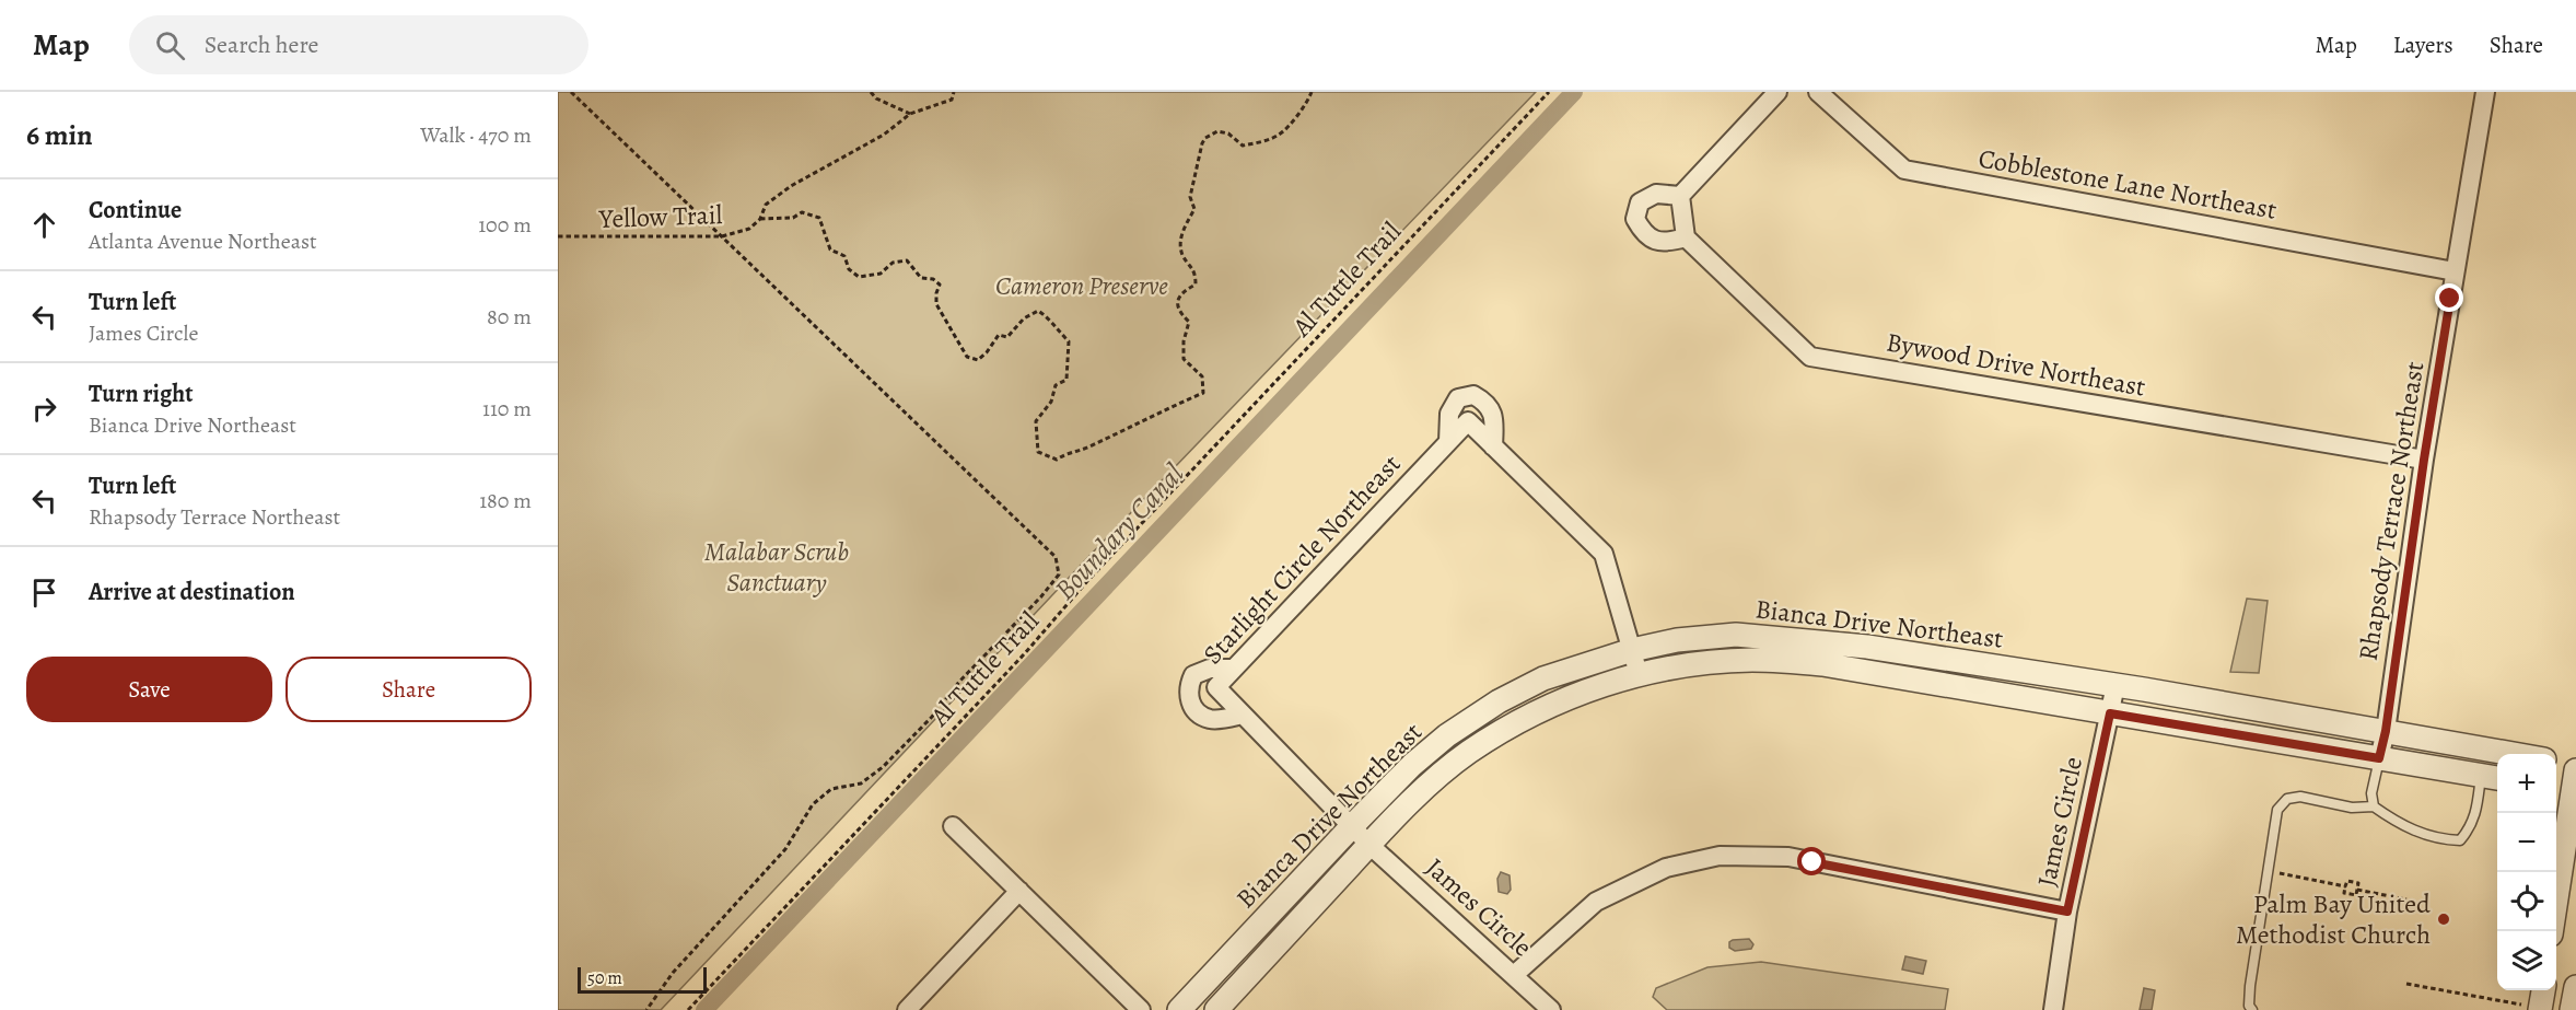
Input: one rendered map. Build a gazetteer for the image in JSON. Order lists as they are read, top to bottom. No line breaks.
{"streets":{"street":["Cobblestone Lane Northeast","Bywood Drive Northeast","Rhapsody Terrace Northeast","Starlight Circle Northeast","Bianca Drive Northeast","James Circle"],"path":["Yellow Trail","Al Tuttle Trail"]},"crossings":[["Cobblestone Lane Northeast","Rhapsody Terrace Northeast"],["Bywood Drive Northeast","Rhapsody Terrace Northeast"],["Rhapsody Terrace Northeast","Bianca Drive Northeast"],["Starlight Circle Northeast","Bianca Drive Northeast"],["Starlight Circle Northeast","James Circle"],["Bianca Drive Northeast","James Circle"]],"water":["Boundary Canal"],"parks":["Cameron Preserve","Malabar Scrub Sanctuary"],"places":["Palm Bay United Methodist Church"],"scale_bar":"50 m","page":{"header":"Map","search":"Search here","nav":["Map","Layers","Share"],"heading":["6 min","Walk · 470 m"],"list":[["Continue","Atlanta Avenue Northeast","100 m"],["Turn left","James Circle","80 m"],["Turn right","Bianca Drive Northeast","110 m"],["Turn left","Rhapsody Terrace Northeast","180 m"],"Arrive at destination"],"buttons":["Save","Share"],"map_buttons":["+","−"],"scale":"50 m"}}
